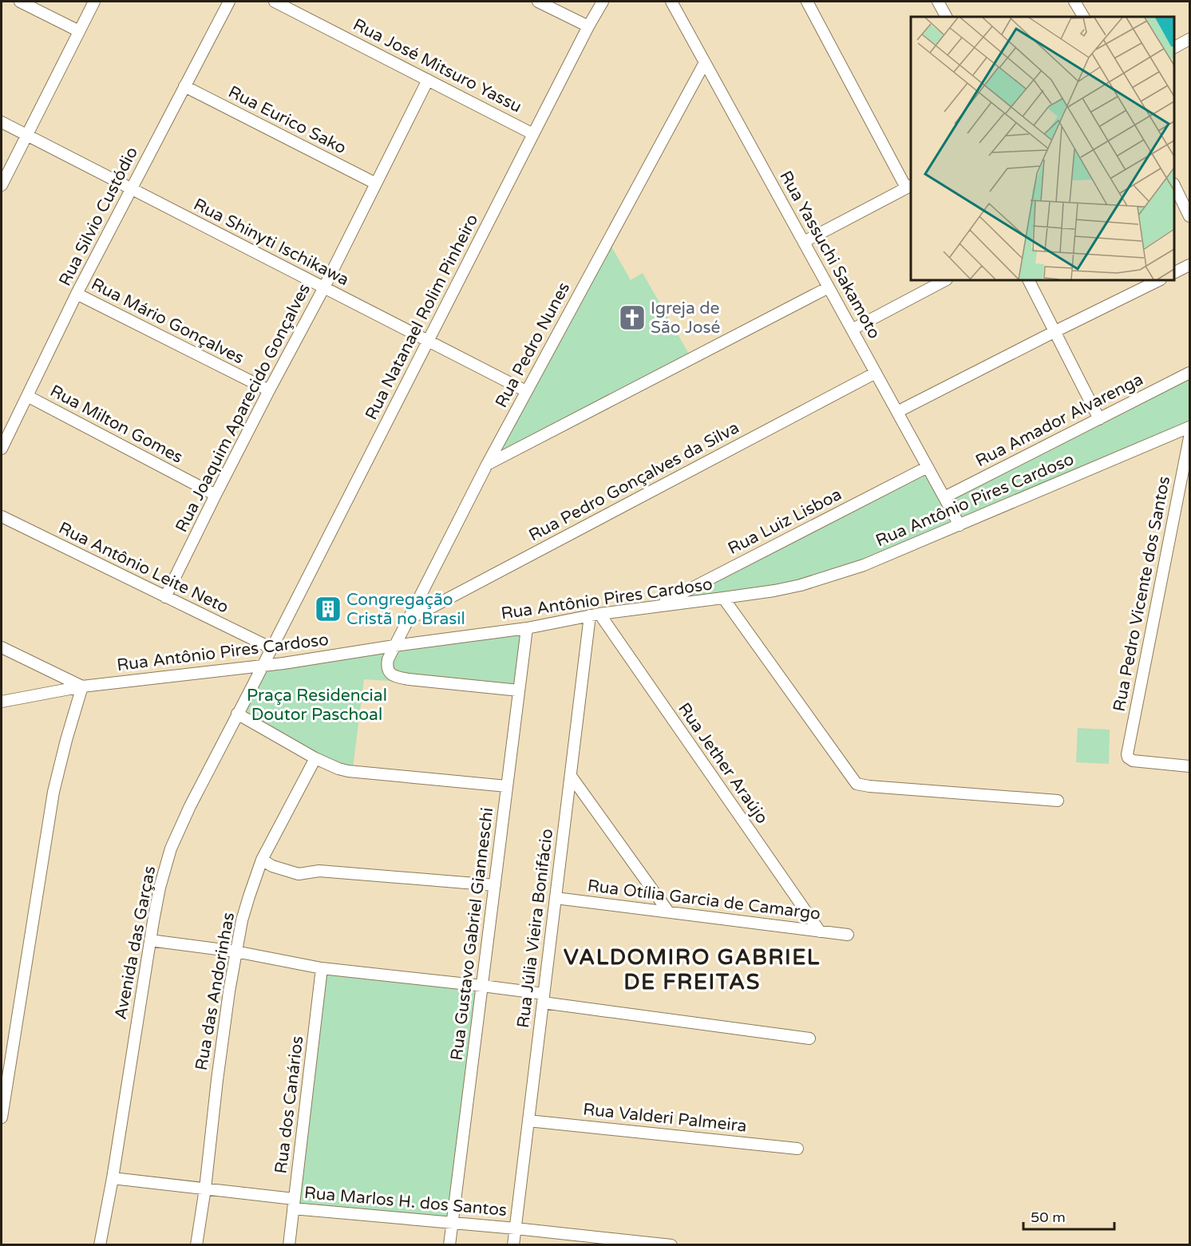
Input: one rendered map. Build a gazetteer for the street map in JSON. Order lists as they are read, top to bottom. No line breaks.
{"streets":{"street":["Rua José Mitsuro Yassu","Rua Eurico Sako","Rua Silvio Custódio","Rua Shinyti Ischikawa","Rua Yassuchi Sakamoto","Rua Natanael Rolim Pinheiro","Rua Mário Gonçalves","Rua Pedro Nunes","Rua Joaquim Aparecido Gonçalves","Rua Amador Alvarenga","Rua Milton Gomes","Rua Pedro Gonçalves da Silva","Rua Antônio Pires Cardoso","Rua Luiz Lisboa","Rua Antônio Leite Neto","Rua Pedro Vicente dos Santos","Rua Jether Araújo","Rua Otília Garcia de Camargo","Rua Júlia Vieira Bonifácio","Rua Gustavo Gabriel Gianneschi","Avenida das Garças","Rua das Andorinhas","Rua dos Canários","Rua Valderi Palmeira","Rua Marlos H. dos Santos"]},"crossings":[["Rua José Mitsuro Yassu","Rua Natanael Rolim Pinheiro"],["Rua José Mitsuro Yassu","Rua Joaquim Aparecido Gonçalves"],["Rua Eurico Sako","Rua Silvio Custódio"],["Rua Eurico Sako","Rua Joaquim Aparecido Gonçalves"],["Rua Silvio Custódio","Rua Shinyti Ischikawa"],["Rua Silvio Custódio","Rua Mário Gonçalves"],["Rua Silvio Custódio","Rua Milton Gomes"],["Rua Shinyti Ischikawa","Rua Natanael Rolim Pinheiro"],["Rua Shinyti Ischikawa","Rua Pedro Nunes"],["Rua Shinyti Ischikawa","Rua Joaquim Aparecido Gonçalves"],["Rua Yassuchi Sakamoto","Rua Pedro Nunes"],["Rua Yassuchi Sakamoto","Rua Amador Alvarenga"],["Rua Yassuchi Sakamoto","Rua Pedro Gonçalves da Silva"],["Rua Yassuchi Sakamoto","Rua Antônio Pires Cardoso"],["Rua Yassuchi Sakamoto","Rua Luiz Lisboa"],["Rua Natanael Rolim Pinheiro","Rua Antônio Pires Cardoso"],["Rua Natanael Rolim Pinheiro","Rua Antônio Leite Neto"],["Rua Natanael Rolim Pinheiro","Avenida das Garças"],["Rua Mário Gonçalves","Rua Joaquim Aparecido Gonçalves"],["Rua Pedro Nunes","Rua Pedro Gonçalves da Silva"],["Rua Pedro Nunes","Rua Antônio Pires Cardoso"],["Rua Pedro Nunes","Rua Gustavo Gabriel Gianneschi"],["Rua Joaquim Aparecido Gonçalves","Rua Milton Gomes"],["Rua Joaquim Aparecido Gonçalves","Rua Antônio Leite Neto"],["Rua Antônio Pires Cardoso","Rua Luiz Lisboa"],["Rua Antônio Pires Cardoso","Rua Jether Araújo"],["Rua Antônio Pires Cardoso","Rua Júlia Vieira Bonifácio"],["Rua Antônio Pires Cardoso","Rua Gustavo Gabriel Gianneschi"],["Rua Antônio Pires Cardoso","Avenida das Garças"],["Rua Jether Araújo","Rua Otília Garcia de Camargo"],["Rua Jether Araújo","Rua Júlia Vieira Bonifácio"],["Rua Otília Garcia de Camargo","Rua Júlia Vieira Bonifácio"],["Rua Júlia Vieira Bonifácio","Rua Valderi Palmeira"],["Rua Júlia Vieira Bonifácio","Rua Marlos H. dos Santos"],["Rua Gustavo Gabriel Gianneschi","Rua Marlos H. dos Santos"],["Avenida das Garças","Rua Marlos H. dos Santos"],["Rua das Andorinhas","Rua Marlos H. dos Santos"],["Rua dos Canários","Rua Marlos H. dos Santos"]],"districts":["VALDOMIRO GABRIEL DE FREITAS"],"parks":["Praça Residencial Doutor Paschoal"],"places":{"church":["Igreja de São José"],"building":["Congregação Cristã no Brasil"]},"scale_bar":"50 m"}
